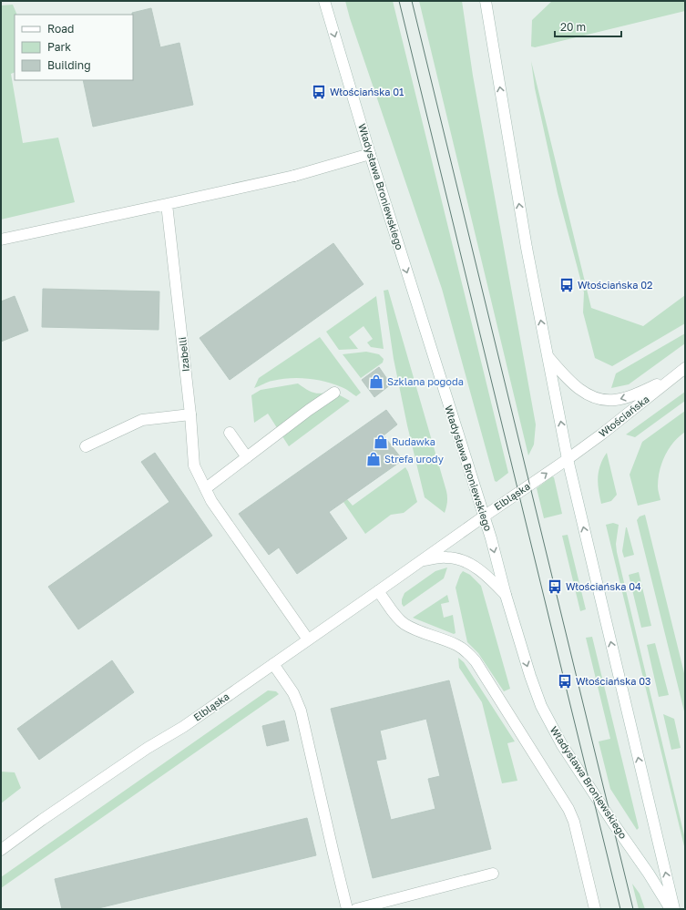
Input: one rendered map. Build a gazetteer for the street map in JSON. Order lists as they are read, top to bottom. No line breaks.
{"streets":{"main road":["Władysława Broniewskiego","Izabelli","Włościańska","Elbląska"]},"crossings":[["Władysława Broniewskiego","Elbląska"],["Izabelli","Elbląska"],["Włościańska","Elbląska"]],"one_way":["Włościańska"],"places":{"bus stop":["Włościańska 01","Włościańska 02","Włościańska 04","Włościańska 03"],"shop":["Szklana pogoda","Rudawka","Strefa urody"]},"legend":["Road","Park","Building"],"scale_bar":"20 m"}
